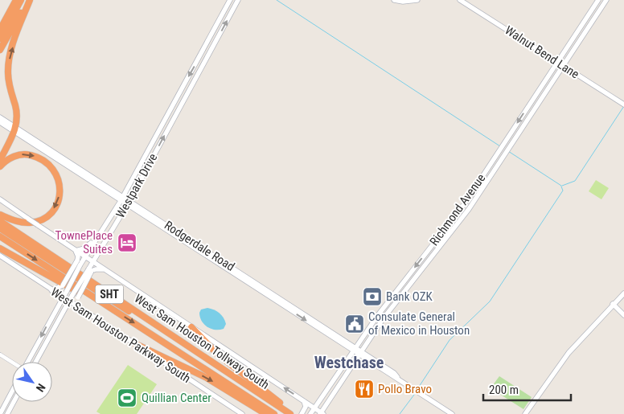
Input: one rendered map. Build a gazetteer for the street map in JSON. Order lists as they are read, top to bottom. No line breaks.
{"streets":{"highway":["SHT","West Sam Houston Tollway South"],"main road":["Walnut Bend Lane","Westpark Drive","Richmond Avenue","Rodgerdale Road","West Sam Houston Parkway South"]},"crossings":[["Walnut Bend Lane","Richmond Avenue"],["Westpark Drive","Rodgerdale Road"],["Westpark Drive","West Sam Houston Parkway South"],["Richmond Avenue","Rodgerdale Road"]],"districts":["Westchase"],"places":{"hotel":["TownePlace Suites"],"bank":["Bank OZK"],"public building":["Consulate General of Mexico in Houston"],"restaurant":["Pollo Bravo"],"sports":["Quillian Center"]},"scale_bar":"200 m","north":"bottom right"}
